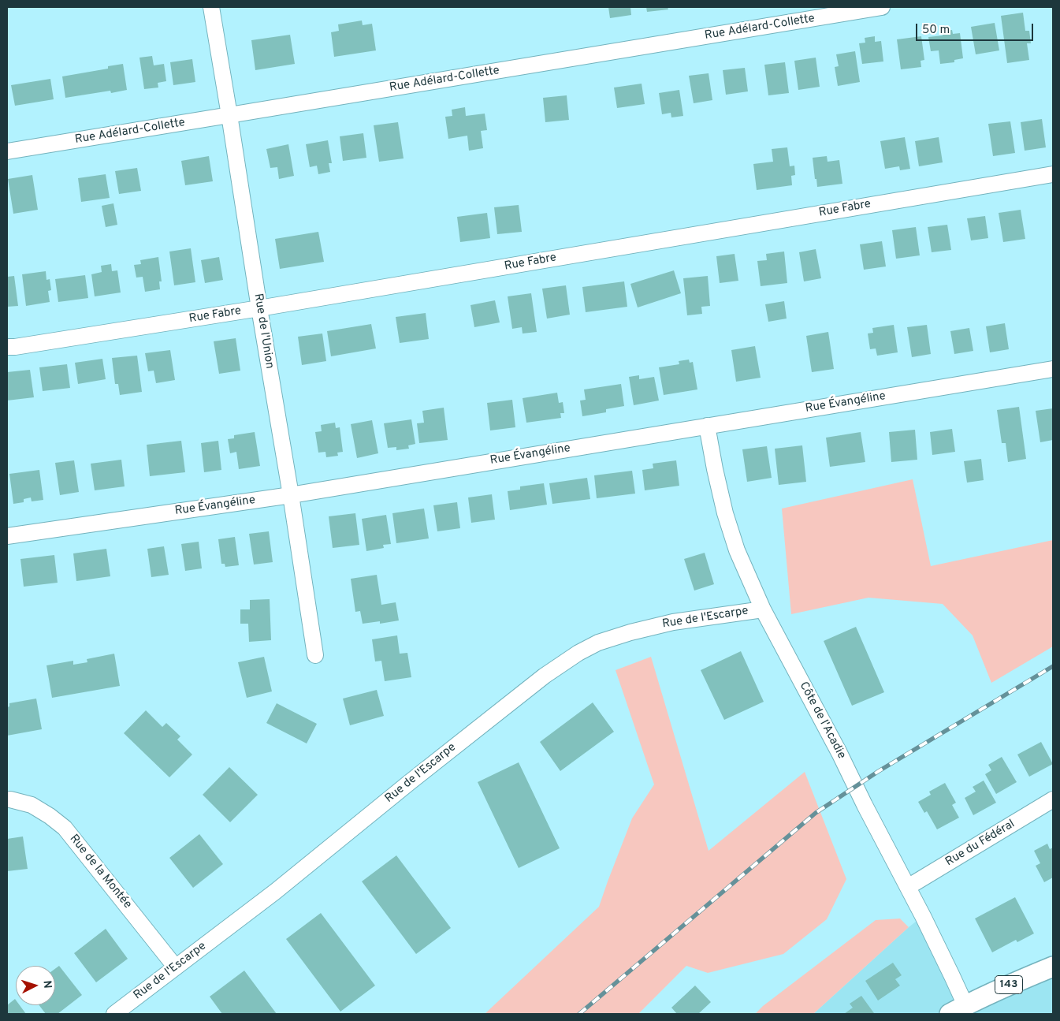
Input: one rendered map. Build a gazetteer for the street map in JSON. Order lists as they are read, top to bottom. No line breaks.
{"streets":{"main road":["143"],"street":["Rue Adélard-Collette","Rue Fabre","Rue de l'Union","Rue Évangéline","Rue de l'Escarpe","Côte de l'Acadie","Rue du Fédéral","Rue de la Montée"]},"crossings":[["Rue Adélard-Collette","Rue de l'Union"],["Rue Fabre","Rue de l'Union"],["Rue de l'Union","Rue Évangéline"],["Rue Évangéline","Côte de l'Acadie"],["Rue de l'Escarpe","Côte de l'Acadie"],["Rue de l'Escarpe","Rue de la Montée"],["Côte de l'Acadie","Rue du Fédéral"],["Côte de l'Acadie","143"]],"scale_bar":"50 m","north":"right"}
